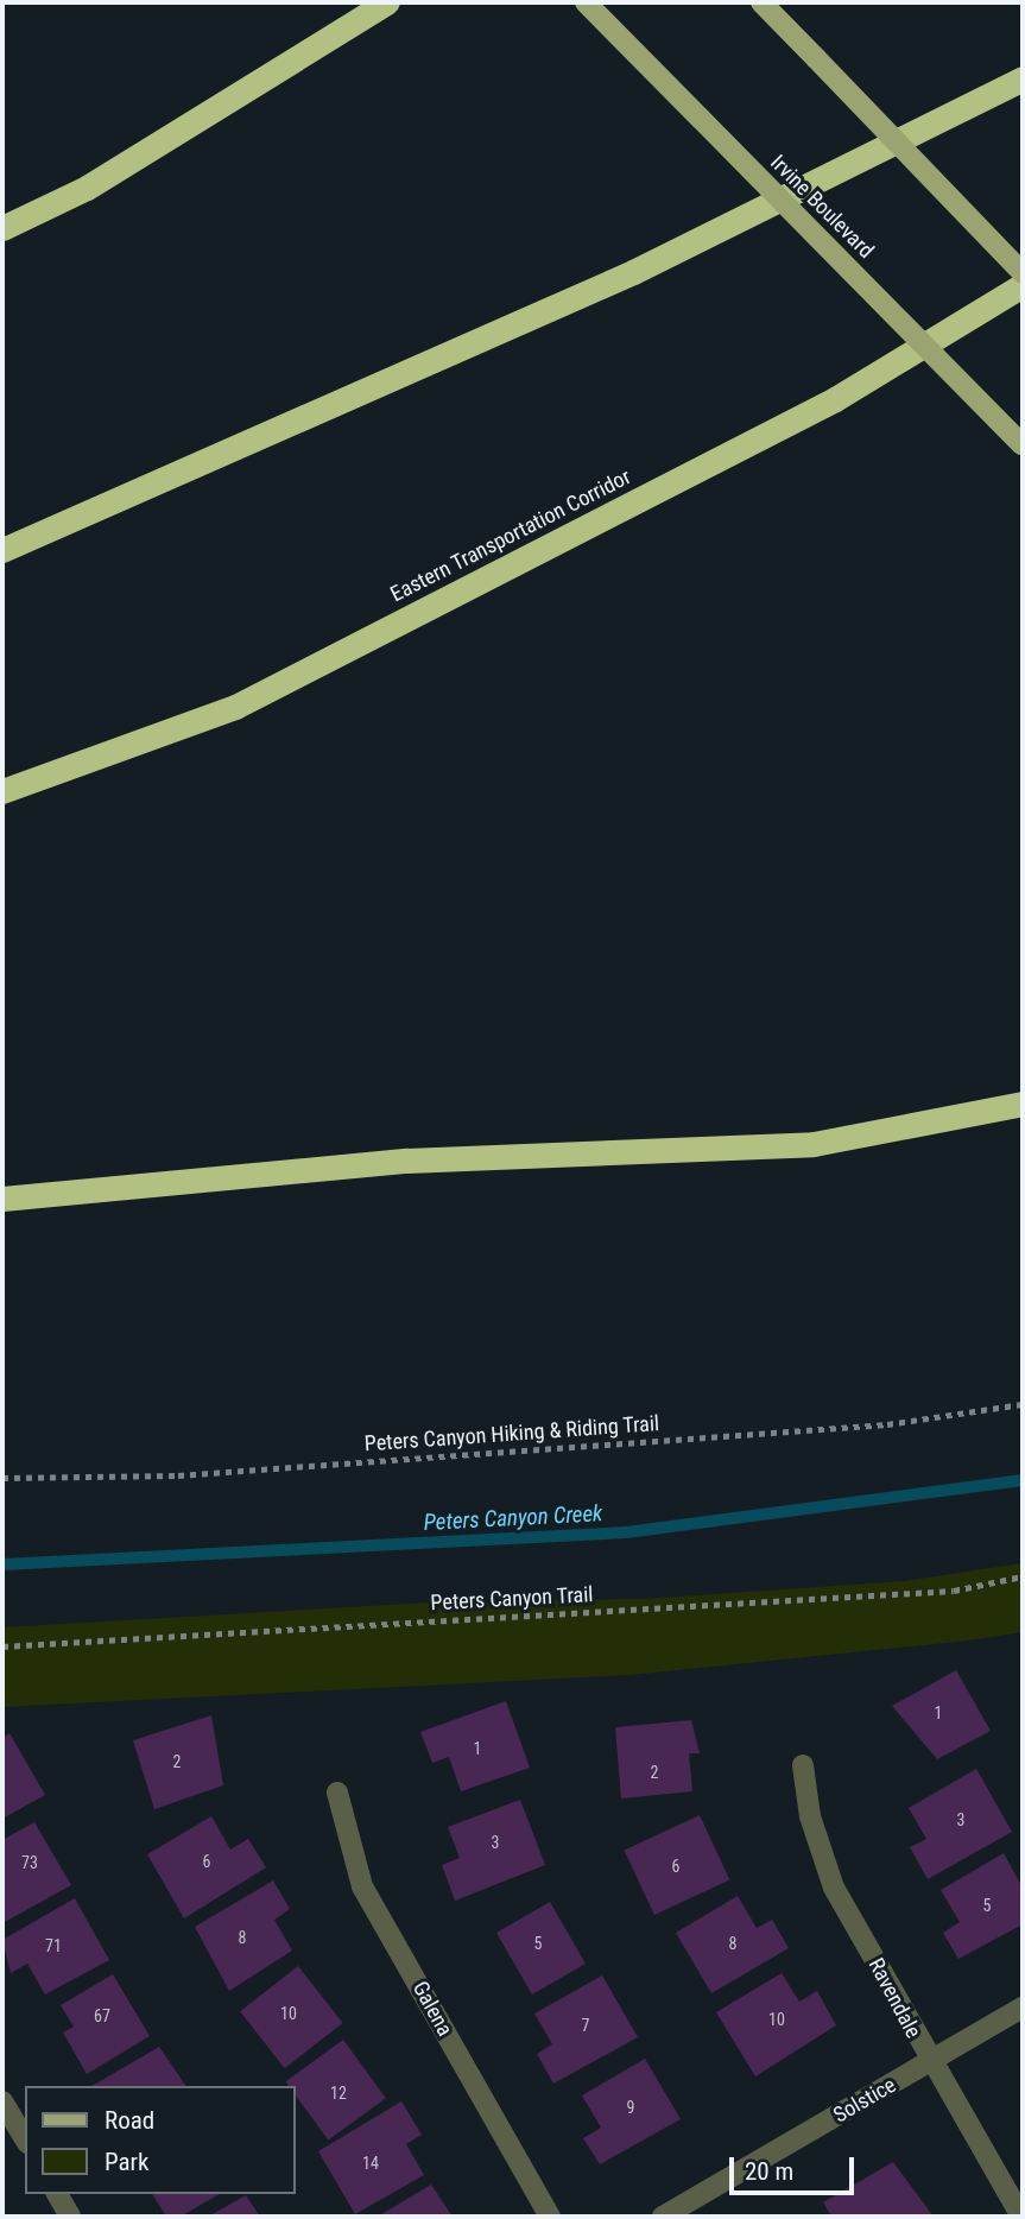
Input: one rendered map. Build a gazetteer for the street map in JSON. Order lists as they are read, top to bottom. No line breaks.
{"streets":{"highway":["Eastern Transportation Corridor"],"main road":["Irvine Boulevard"],"street":["Ravendale","Galena","Solstice"],"path":["Peters Canyon Hiking & Riding Trail","Peters Canyon Trail"]},"crossings":[["Ravendale","Solstice"]],"water":["Peters Canyon Creek"],"house_numbers":["1","1","2","2","3","3","6","73","6","5","8","5","8","71","10","67","10","7","12","9","14"],"legend":["Road","Park"],"scale_bar":"20 m"}
